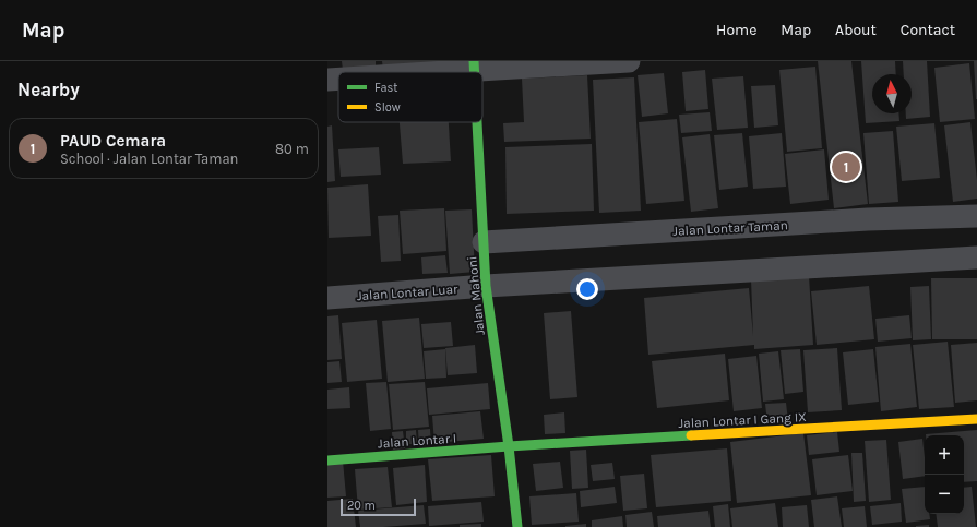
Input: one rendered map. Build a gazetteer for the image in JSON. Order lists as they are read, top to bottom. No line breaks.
{"streets":{"street":["Jalan Lontar Taman","Jalan Lontar Luar","Jalan Mahoni","Jalan Lontar I Gang IX","Jalan Lontar I"]},"crossings":[["Jalan Lontar Taman","Jalan Mahoni"],["Jalan Lontar Luar","Jalan Mahoni"],["Jalan Mahoni","Jalan Lontar I Gang IX"],["Jalan Mahoni","Jalan Lontar I"],["Jalan Lontar I Gang IX","Jalan Lontar I"]],"legend":["Fast","Slow"],"scale_bar":"20 m","north":"top","page":{"header":"Map","nav":["Home","Map","About","Contact"],"heading":"Nearby","list":[{"mark":"1","name":"PAUD Cemara","note":"School · Jalan Lontar Taman","value":"80 m"}],"pins":"1","map_buttons":["+","−"],"scale":"20 m"}}
